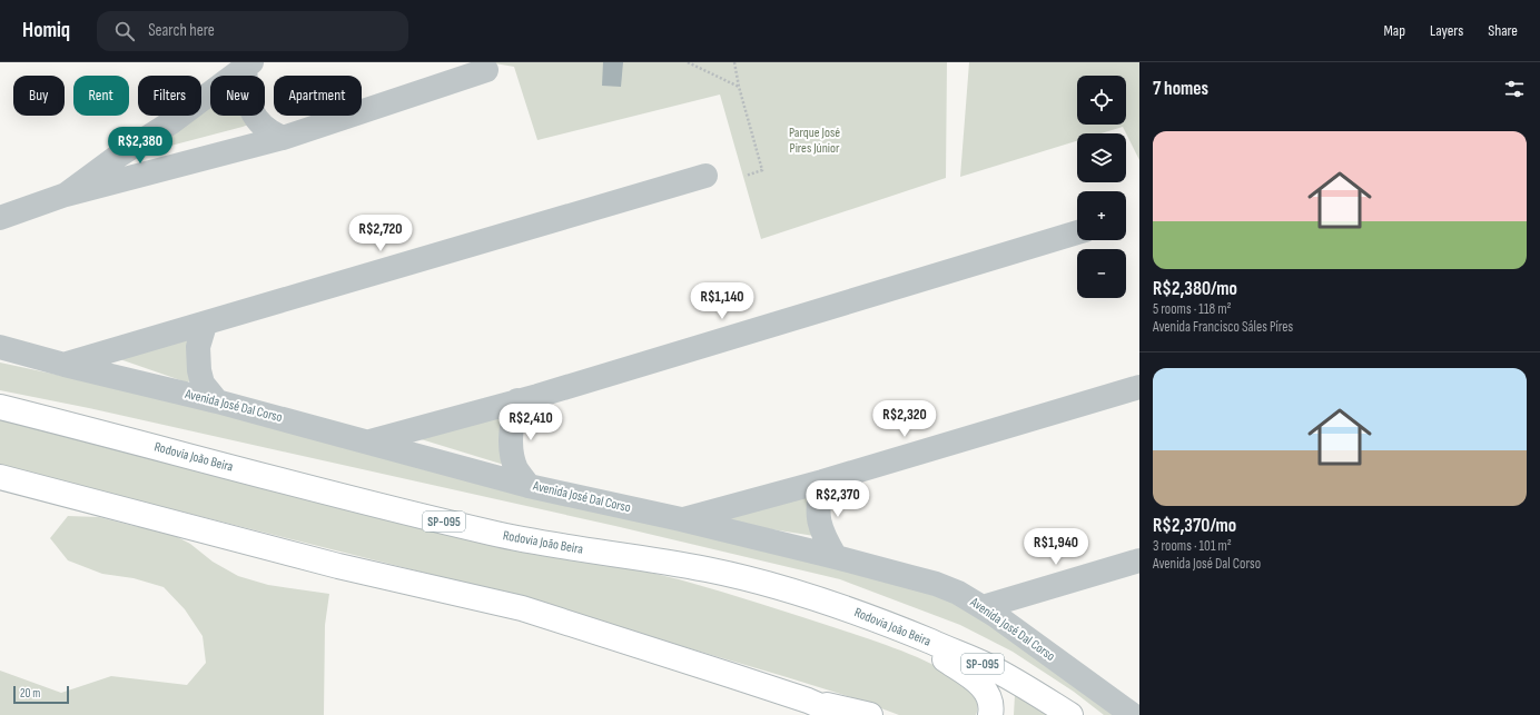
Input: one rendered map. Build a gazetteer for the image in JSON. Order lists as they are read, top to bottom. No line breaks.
{"streets":{"main road":["Rodovia João Beira","SP-095"],"street":["Avenida José Dal Corso"]},"parks":["Parque José Pires Júnior"],"scale_bar":"20 m","page":{"header":"Homiq","search":"Search here","nav":["Map","Layers","Share"],"heading":"7 homes","map_buttons":["+","−"],"chip":["Buy","Rent","Filters","New","Apartment"],"list":[{"name":"R$2,380/mo","note":"5 rooms · 118 m² · Avenida Francisco Sáles Píres"},{"name":"R$2,370/mo","note":"3 rooms · 101 m² · Avenida José Dal Corso"}],"price":["R$2,380","R$2,720","R$1,140","R$2,320","R$2,410","R$2,370","R$1,940"],"scale":"20 m"}}
